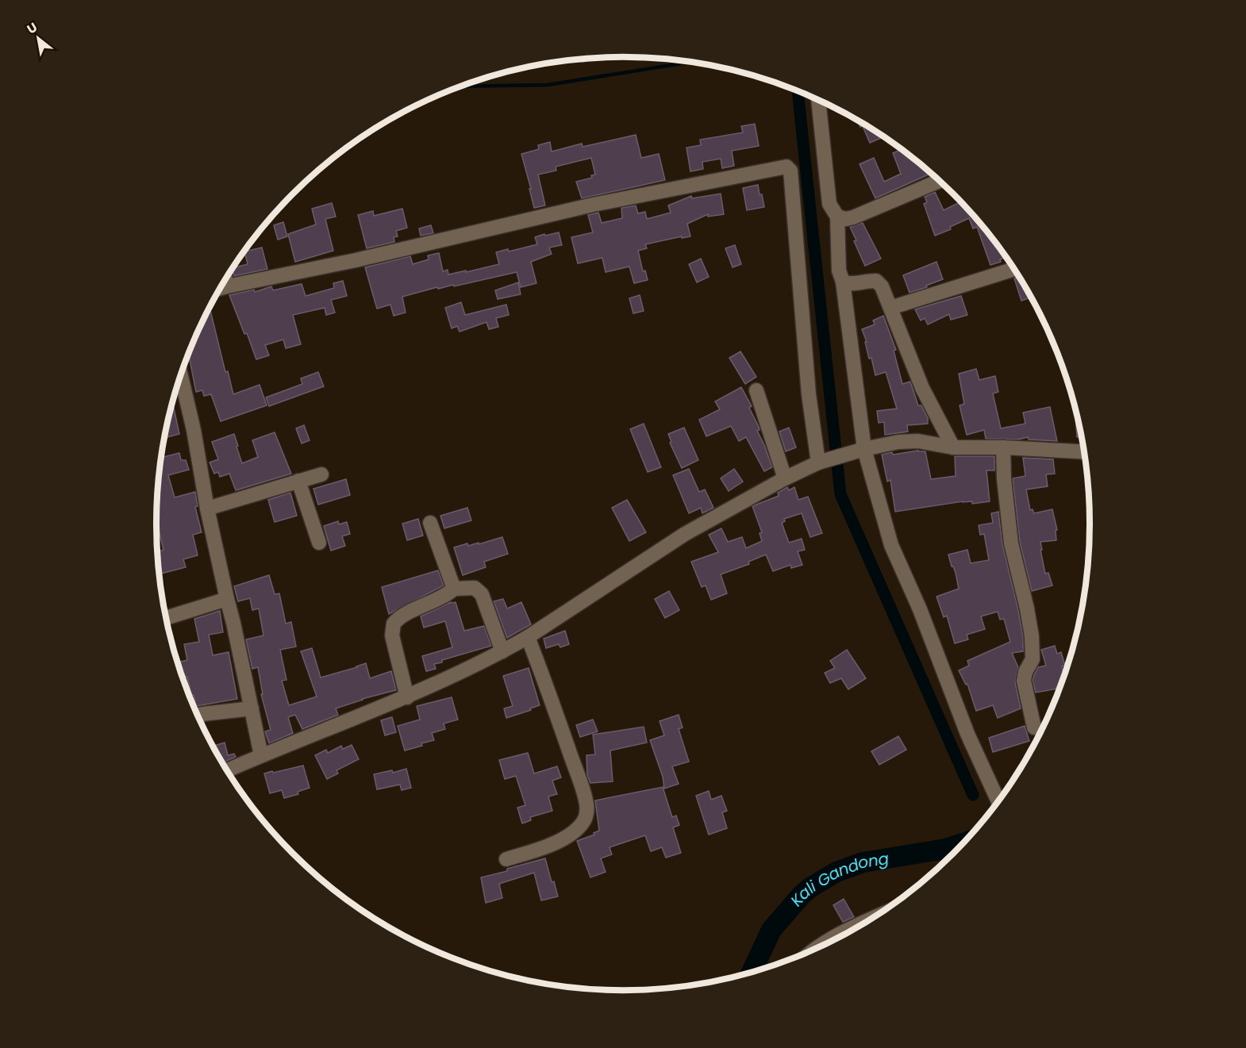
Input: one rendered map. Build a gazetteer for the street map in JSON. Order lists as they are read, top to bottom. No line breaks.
{"water":["Kali Gandong"],"north":"top left"}
